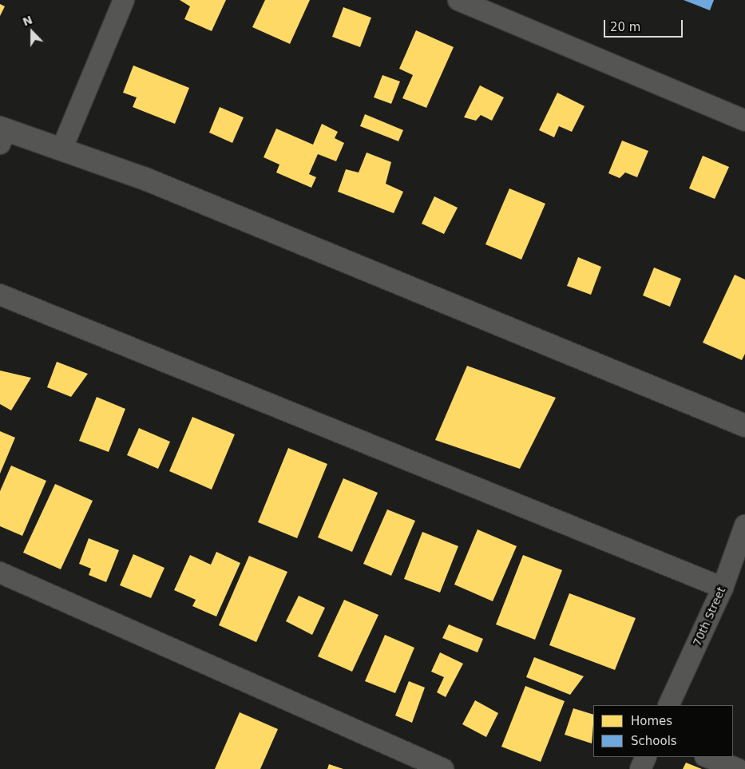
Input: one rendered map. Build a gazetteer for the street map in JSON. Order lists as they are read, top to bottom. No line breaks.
{"streets":{"street":["70th Street"]},"legend":["Homes","Schools"],"scale_bar":"20 m","north":"top"}
